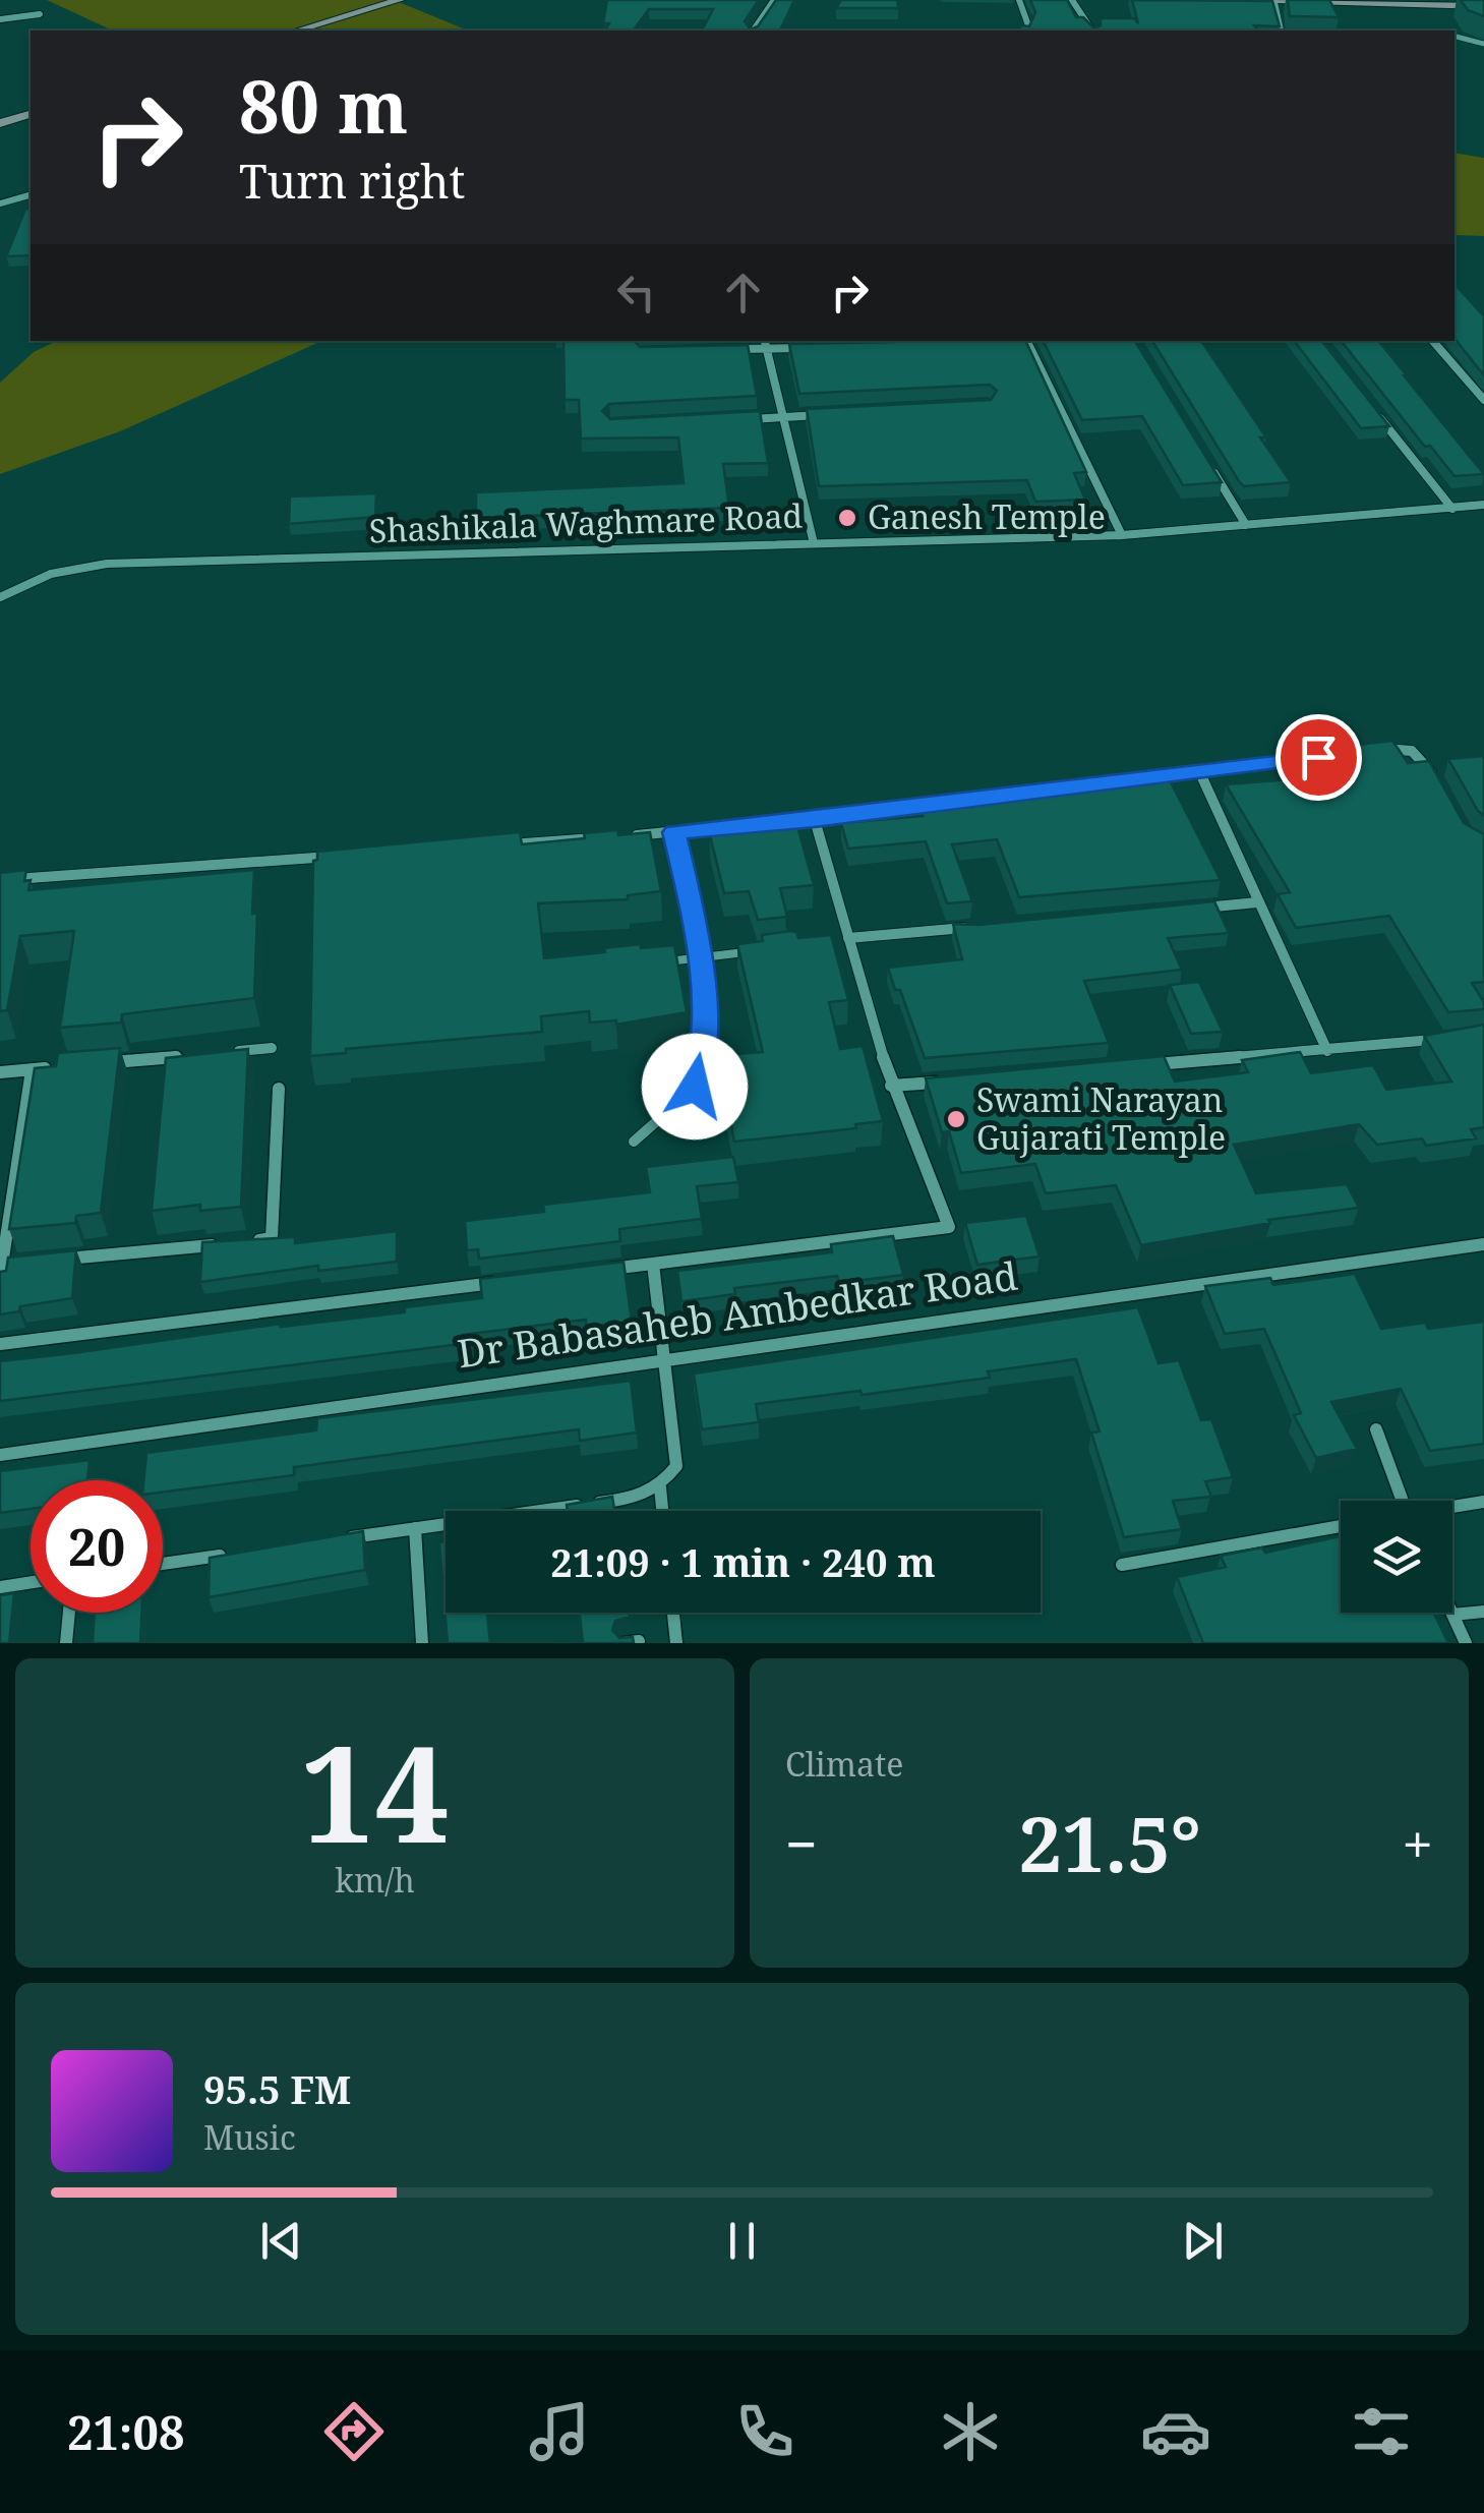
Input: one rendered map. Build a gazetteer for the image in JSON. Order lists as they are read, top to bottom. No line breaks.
{"streets":{"street":["Shashikala Waghmare Road","Dr Babasaheb Ambedkar Road"]},"places":["Ganesh Temple","Swami Narayan Gujarati Temple"],"page":{"turn":["80 m","Turn right"],"limit":"20","trip":"21:09 · 1 min · 240 m","tile":[["14","km/h"],"Climate"],"heat":["−","21.5°","+"],"song":["95.5 FM","Music"],"tabs":"21:08"}}
